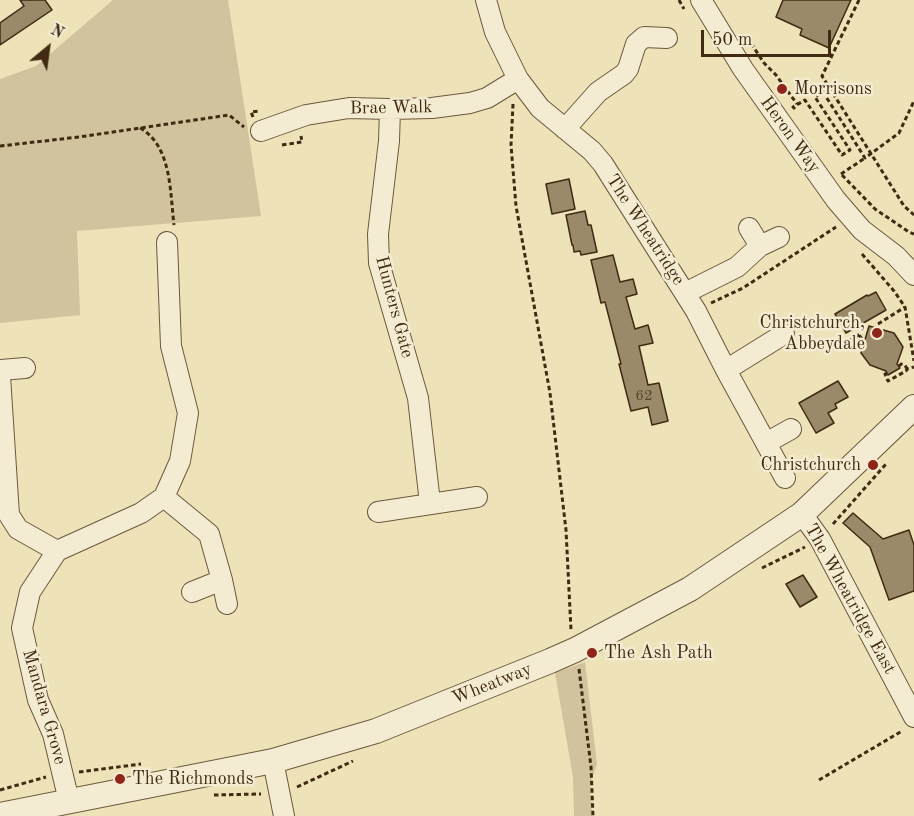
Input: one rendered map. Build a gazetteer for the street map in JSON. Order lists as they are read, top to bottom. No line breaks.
{"streets":{"street":["Brae Walk","Heron Way","The Wheatridge","Hunters Gate","The Wheatridge East","Wheatway","Mandara Grove"]},"crossings":[["Brae Walk","The Wheatridge"],["Brae Walk","Hunters Gate"],["The Wheatridge East","Wheatway"],["Wheatway","Mandara Grove"]],"places":["Morrisons","Christchurch, Abbeydale","Christchurch","The Ash Path","The Richmonds"],"house_numbers":["62"],"scale_bar":"50 m","north":"top right"}
